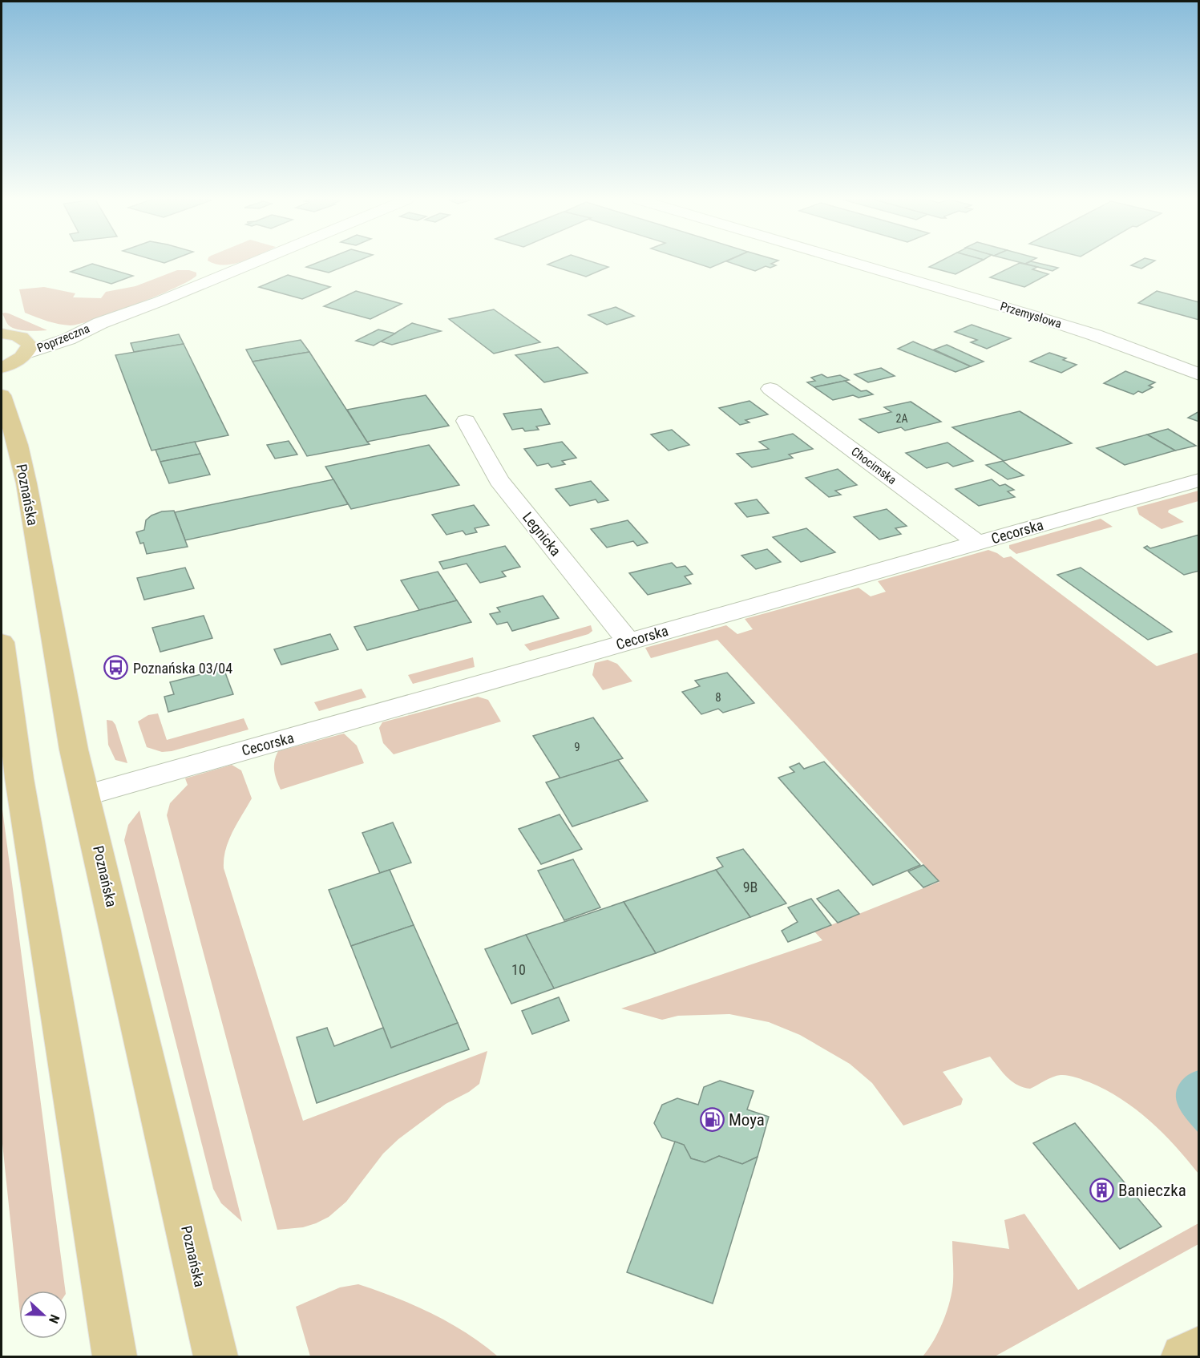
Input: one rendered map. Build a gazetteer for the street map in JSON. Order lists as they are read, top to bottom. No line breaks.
{"streets":{"main road":["Poznańska"],"street":["Przemysłowa","Poprzeczna","Chocimska","Cecorska","Legnicka"]},"crossings":[["Chocimska","Cecorska"],["Poznańska","Cecorska"],["Cecorska","Legnicka"]],"places":{"bus stop":["Poznańska 03/04"],"fuel station":["Moya"],"building":["Banieczka"]},"house_numbers":["2A","8","9","9B","10"],"north":"right"}
